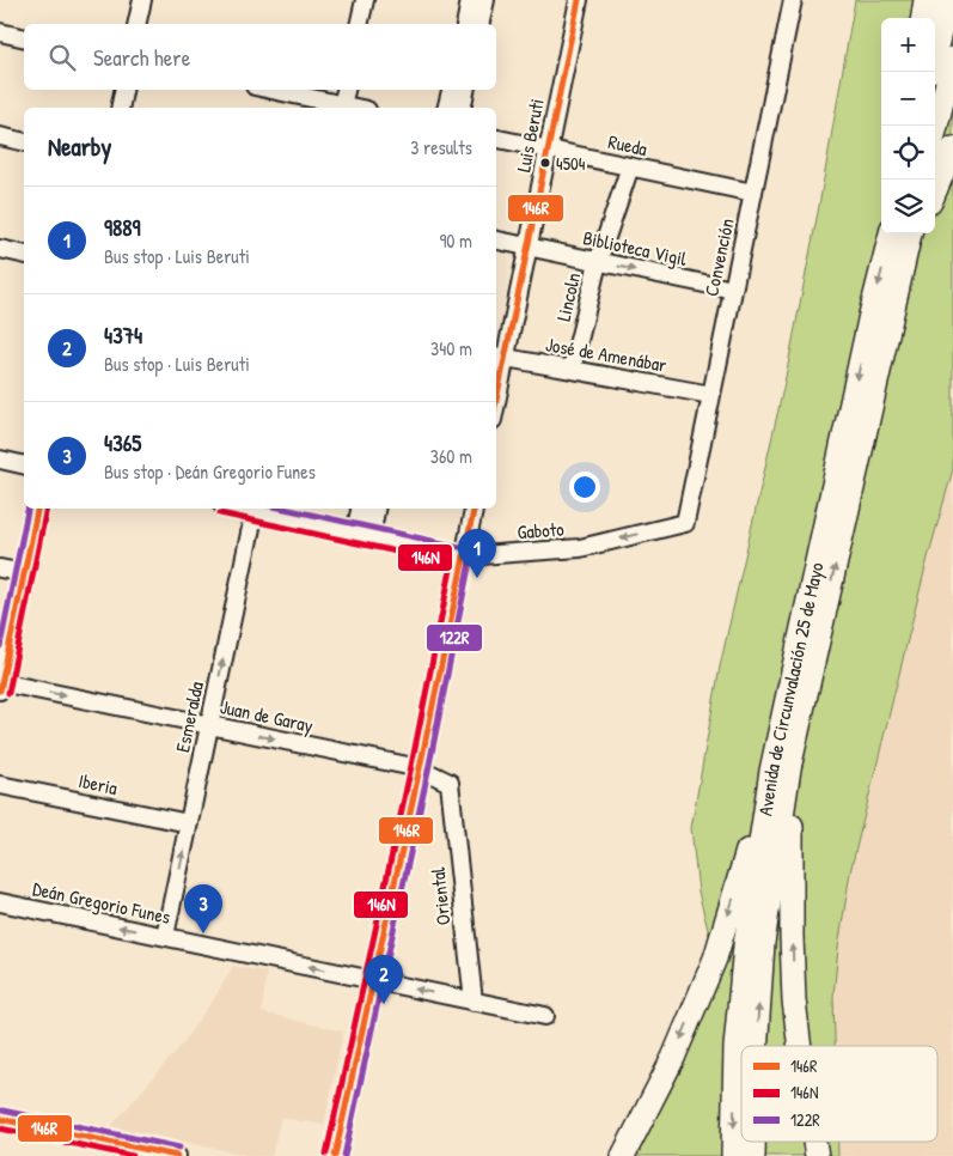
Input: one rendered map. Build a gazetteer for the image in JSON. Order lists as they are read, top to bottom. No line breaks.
{"streets":{"highway":["Avenida de Circunvalación 25 de Mayo"],"street":["Luis Beruti","Rueda","Biblioteca Vigil","Convención","Lincoln","José de Amenábar","Gaboto","Juan de Garay","Esmeralda","Iberia","Oriental","Deán Gregorio Funes"]},"crossings":[["Luis Beruti","Rueda"],["Luis Beruti","Biblioteca Vigil"],["Luis Beruti","José de Amenábar"],["Rueda","Convención"],["Rueda","Lincoln"],["Biblioteca Vigil","Convención"],["Biblioteca Vigil","Lincoln"],["Convención","José de Amenábar"],["Convención","Gaboto"],["Lincoln","José de Amenábar"],["Gaboto","Esmeralda"],["Juan de Garay","Esmeralda"],["Juan de Garay","Oriental"],["Esmeralda","Iberia"],["Esmeralda","Deán Gregorio Funes"],["Oriental","Deán Gregorio Funes"]],"one_way":["Biblioteca Vigil","Gaboto","Juan de Garay","Esmeralda","Deán Gregorio Funes"],"places":["4504"],"lines":["transit line 146R","transit line 146N","transit line 122R"],"legend":["146R","146N","122R"],"page":{"map_buttons":["+","−"],"search":"Search here","heading":["Nearby","3 results"],"list":[{"mark":"1","name":"9889","note":"Bus stop · Luis Beruti","value":"90 m"},{"mark":"2","name":"4374","note":"Bus stop · Luis Beruti","value":"340 m"},{"mark":"3","name":"4365","note":"Bus stop · Deán Gregorio Funes","value":"360 m"}],"pins":["1","3","2"]}}
